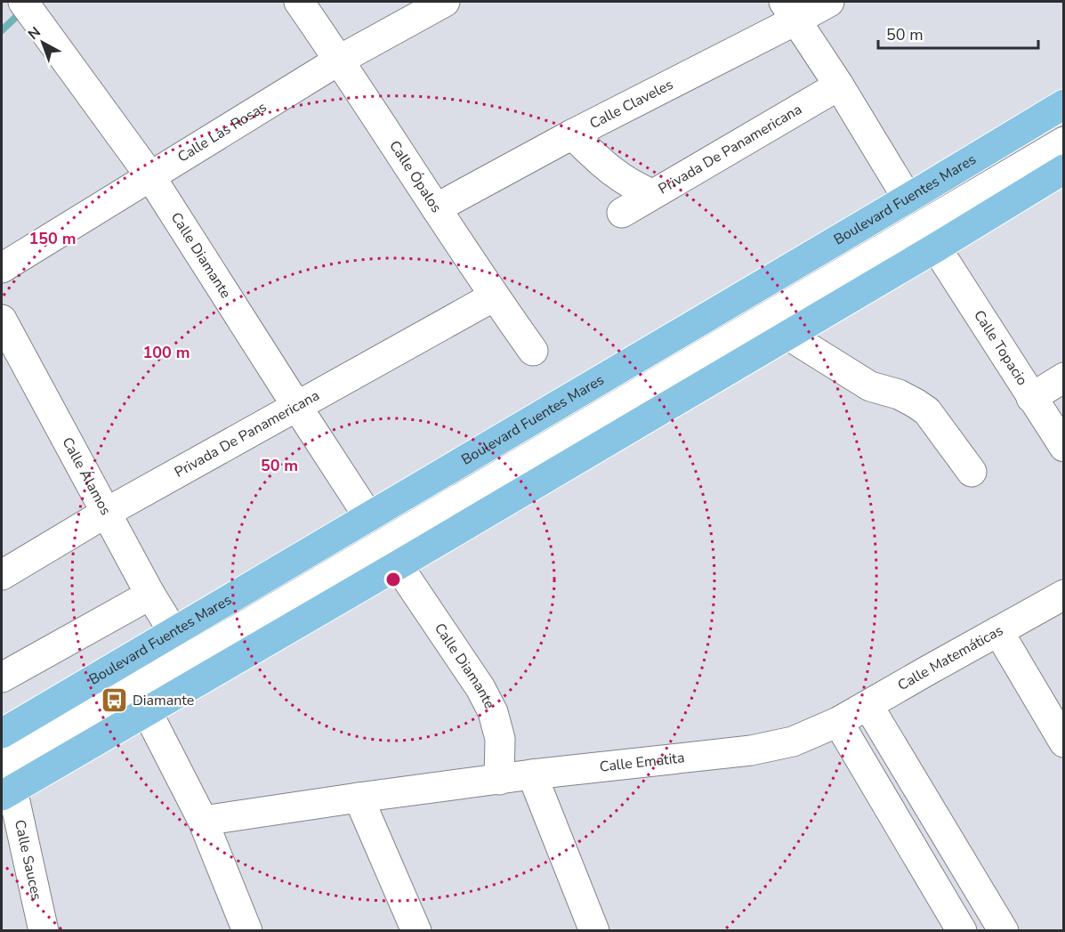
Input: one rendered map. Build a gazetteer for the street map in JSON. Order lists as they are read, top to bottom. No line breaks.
{"streets":{"main road":["Boulevard Fuentes Mares"],"street":["Calle Claveles","Calle Las Rosas","Privada De Panamericana","Calle Ópalos","Calle Diamante","Calle Topacio","Calle Álamos","Calle Matemáticas","Calle Ematita","Calle Sauces"]},"crossings":[["Calle Claveles","Calle Ópalos"],["Calle Las Rosas","Calle Ópalos"],["Calle Las Rosas","Calle Diamante"],["Privada De Panamericana","Calle Ópalos"],["Privada De Panamericana","Calle Diamante"],["Privada De Panamericana","Calle Álamos"],["Boulevard Fuentes Mares","Calle Diamante"],["Boulevard Fuentes Mares","Calle Álamos"],["Calle Diamante","Calle Ematita"],["Calle Matemáticas","Calle Ematita"]],"places":{"bus stop":["Diamante"]},"scale_bar":"50 m","north":"top left","rings":["150 m","100 m","50 m"]}
